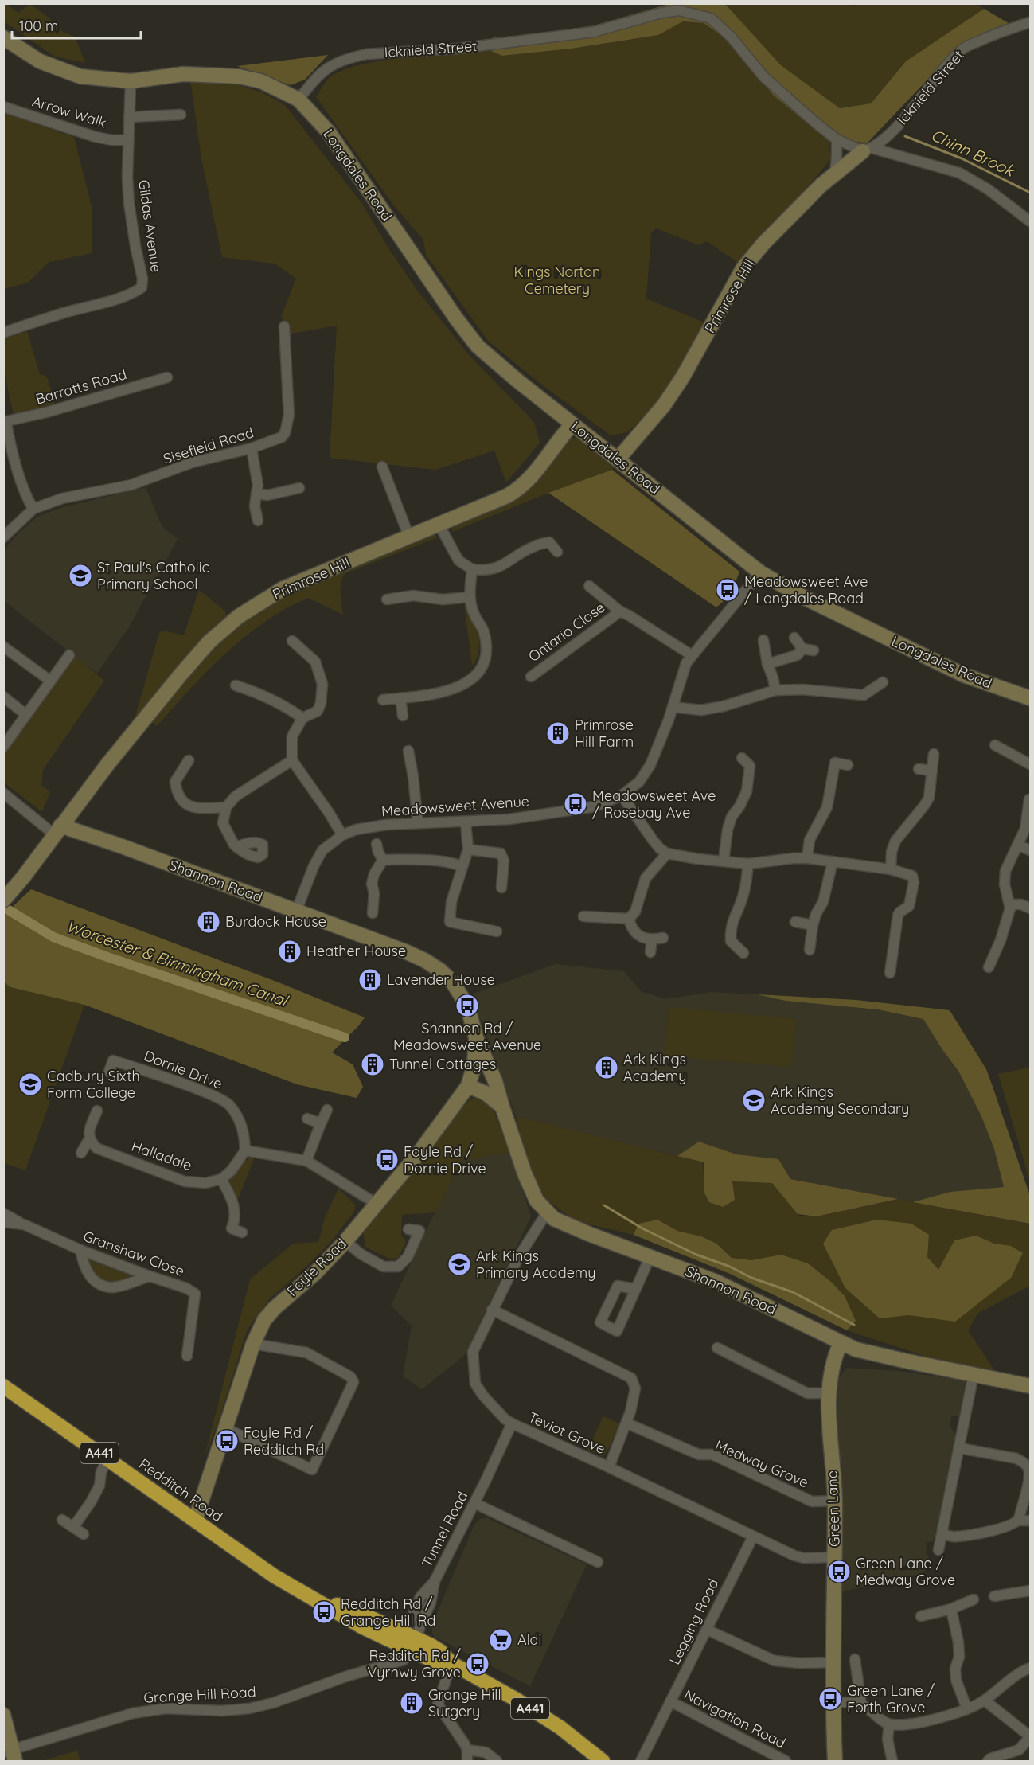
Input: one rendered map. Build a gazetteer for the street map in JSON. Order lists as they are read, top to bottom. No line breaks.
{"streets":{"highway":["A441","Redditch Road"],"street":["Icknield Street","Arrow Walk","Longdales Road","Gildas Avenue","Primrose Hill","Barratts Road","Sisefield Road","Ontario Close","Meadowsweet Avenue","Shannon Road","Dornie Drive","Halladale","Granshaw Close","Foyle Road","Teviot Grove","Medway Grove","Green Lane","Tunnel Road","Legging Road","Grange Hill Road","Navigation Road"]},"crossings":[["Icknield Street","Longdales Road"],["Icknield Street","Primrose Hill"],["Arrow Walk","Gildas Avenue"],["Longdales Road","Primrose Hill"],["Longdales Road","Meadowsweet Avenue"],["Primrose Hill","Shannon Road"],["Meadowsweet Avenue","Shannon Road"],["Shannon Road","Foyle Road"],["Shannon Road","Teviot Grove"],["Shannon Road","Green Lane"],["Foyle Road","Redditch Road"],["Teviot Grove","Green Lane"],["Teviot Grove","Tunnel Road"],["Teviot Grove","Legging Road"],["Medway Grove","Green Lane"],["Redditch Road","Tunnel Road"],["Redditch Road","Grange Hill Road"],["Tunnel Road","Grange Hill Road"],["Legging Road","Navigation Road"]],"water":["Chinn Brook","Worcester & Birmingham Canal"],"parks":["Kings Norton Cemetery"],"places":{"school or university":["St Paul's Catholic Primary School","Cadbury Sixth Form College","Ark Kings Academy Secondary","Ark Kings Primary Academy"],"bus stop":["Meadowsweet Ave / Longdales Road","Meadowsweet Ave / Rosebay Ave","Shannon Rd / Meadowsweet Avenue","Foyle Rd / Dornie Drive","Foyle Rd / Redditch Rd","Green Lane / Medway Grove","Redditch Rd / Grange Hill Rd","Redditch Rd / Vyrnwy Grove","Green Lane / Forth Grove"],"building":["Primrose Hill Farm","Burdock House","Heather House","Lavender House","Tunnel Cottages","Ark Kings Academy","Grange Hill Surgery"],"supermarket":["Aldi"]},"scale_bar":"100 m"}
